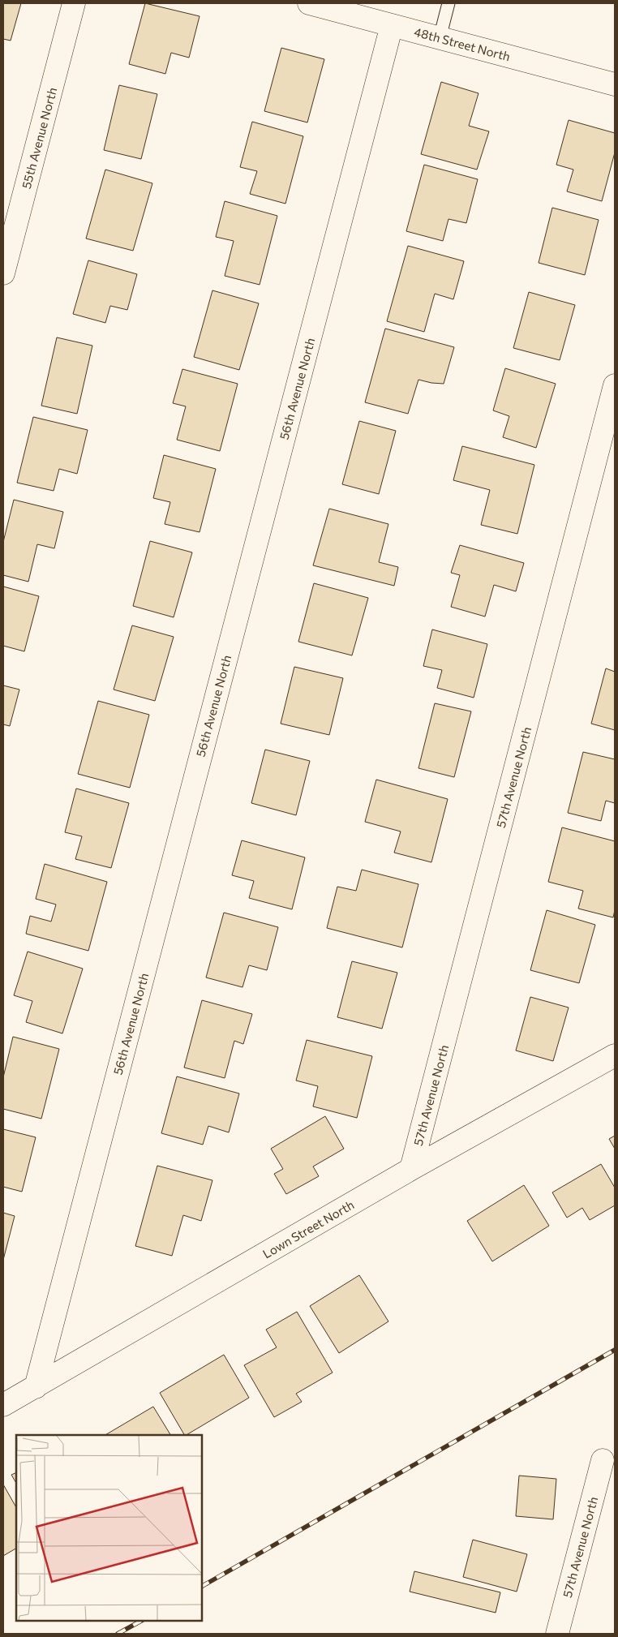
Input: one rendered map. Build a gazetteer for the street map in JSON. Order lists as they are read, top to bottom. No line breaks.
{"streets":{"street":["48th Street North","55th Avenue North","56th Avenue North","57th Avenue North","Lown Street North"]},"crossings":[["48th Street North","56th Avenue North"],["56th Avenue North","Lown Street North"],["57th Avenue North","Lown Street North"]]}
